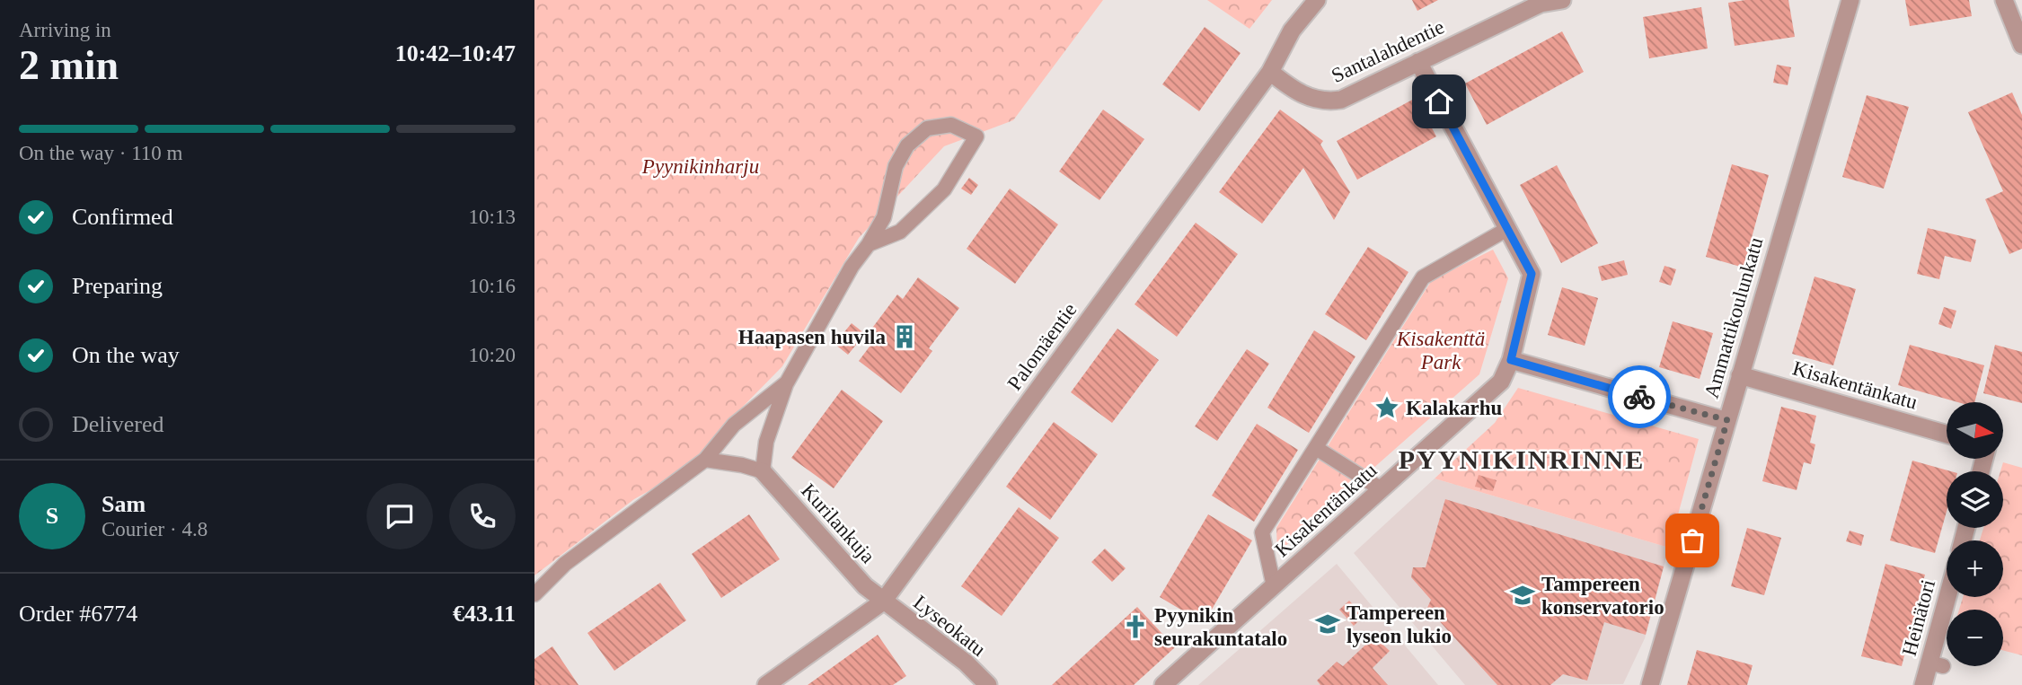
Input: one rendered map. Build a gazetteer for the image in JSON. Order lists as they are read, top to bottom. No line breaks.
{"streets":{"street":["Santalahdentie","Ammattikoulunkatu","Palomäentie","Kisakentänkatu","Kurilankuja","Heinätori","Lyseokatu"]},"crossings":[["Santalahdentie","Palomäentie"],["Santalahdentie","Kisakentänkatu"],["Ammattikoulunkatu","Kisakentänkatu"],["Palomäentie","Kurilankuja"],["Palomäentie","Lyseokatu"],["Kurilankuja","Lyseokatu"]],"districts":["PYYNIKINRINNE"],"parks":["Pyynikinharju","Kisakenttä Park"],"places":{"building":["Haapasen huvila"],"place":["Kalakarhu"],"school or university":["Tampereen konservatorio","Tampereen lyseon lukio"],"church":["Pyynikin seurakuntatalo"]},"north":"right","page":{"heading":["2 min","Arriving in","10:42–10:47"],"panel":["Sam","Courier · 4.8","Order #6774","€43.11"],"bar":"On the way · 110 m","list":[["Confirmed","10:13"],["Preparing","10:16"],["On the way","10:20"],"Delivered"],"map_buttons":["+","−"],"round":"S"}}
